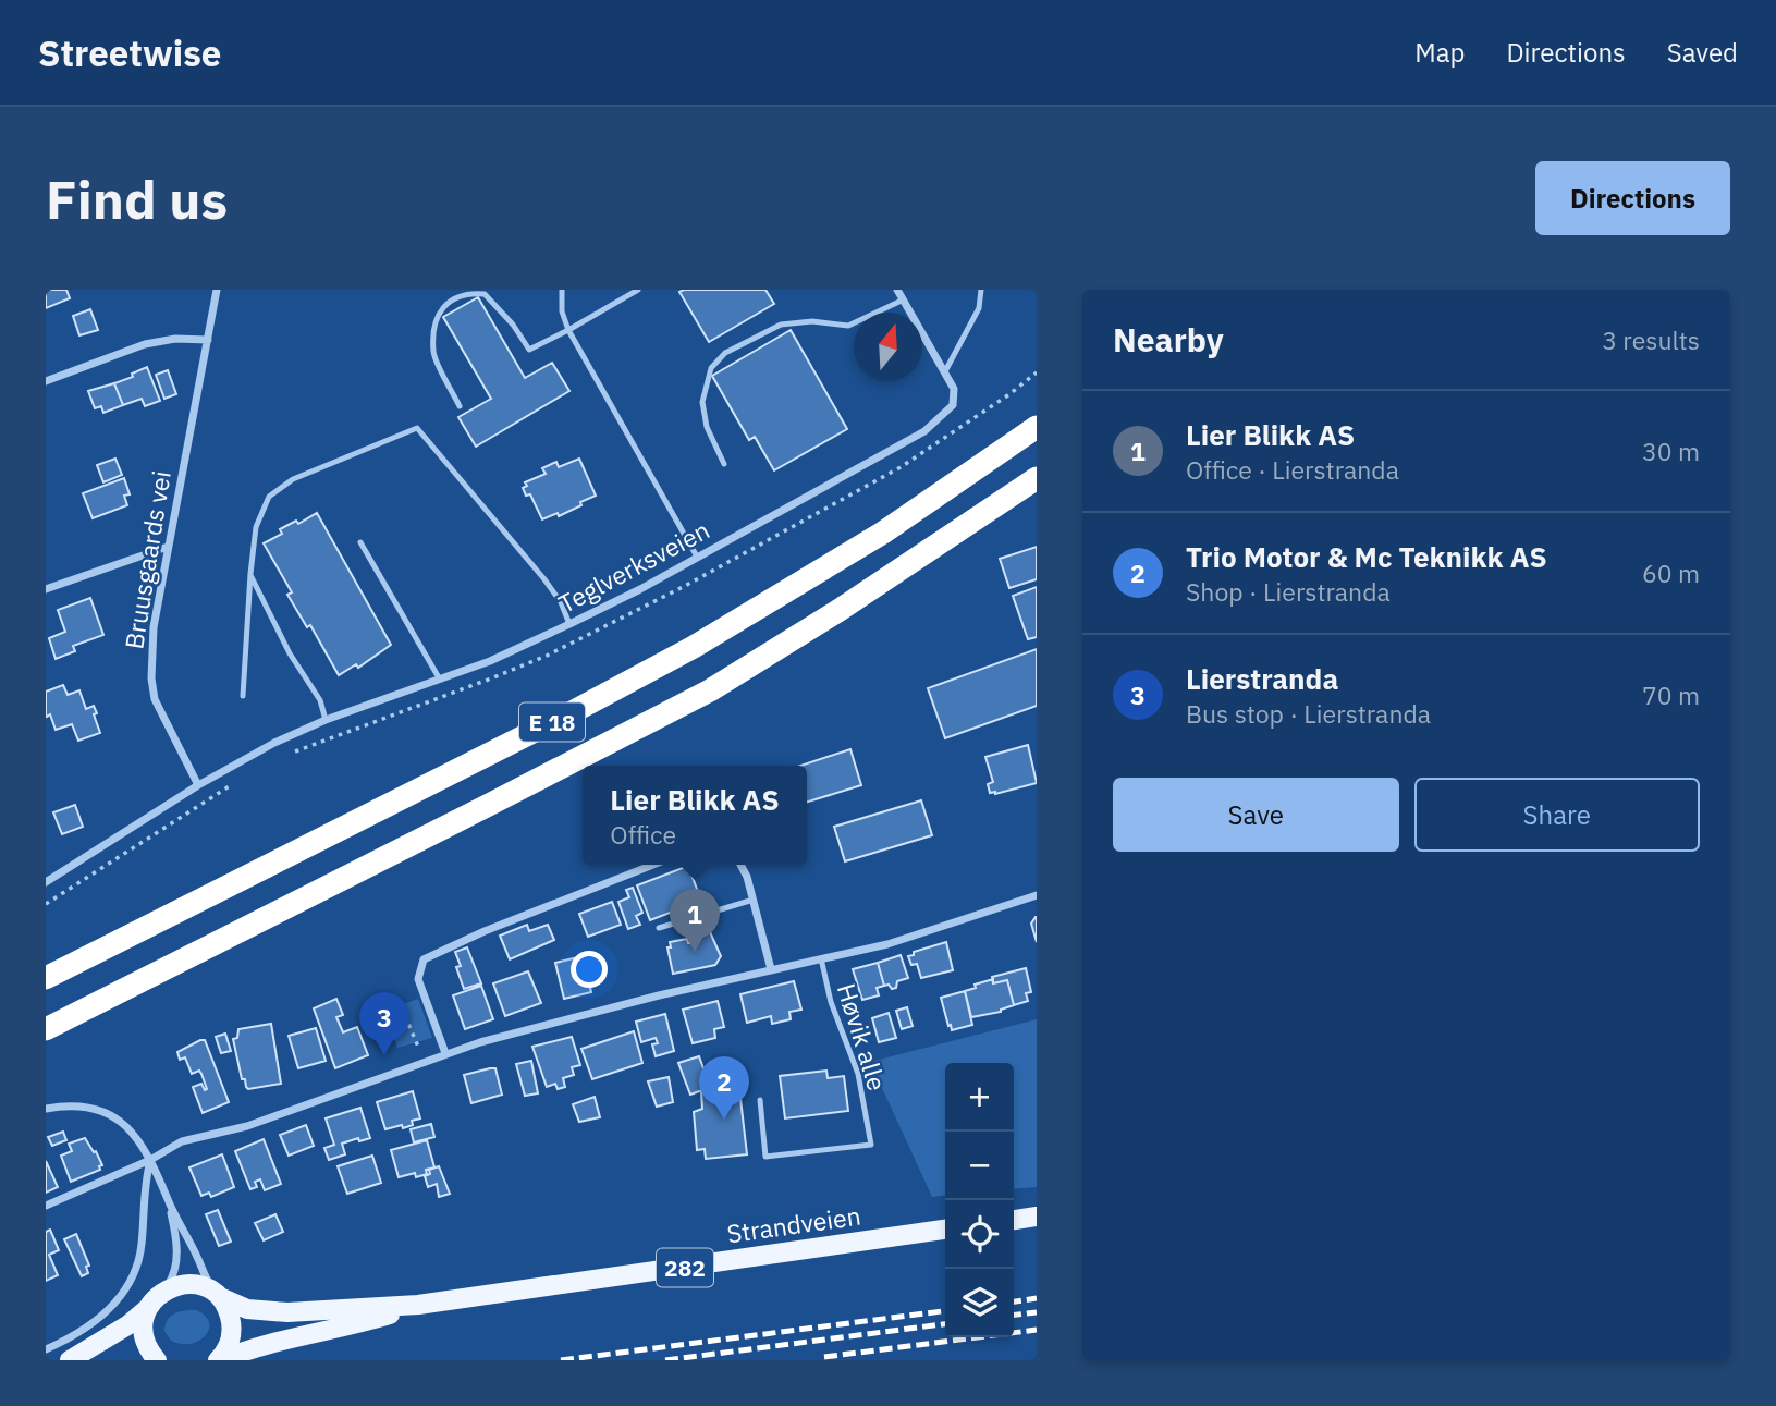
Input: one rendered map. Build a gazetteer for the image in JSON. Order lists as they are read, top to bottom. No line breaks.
{"streets":{"highway":["E 18"],"main road":["Strandveien","282"],"street":["Bruusgaards vei","Teglverksveien"],"lane":["Høvik alle"]},"crossings":[["Bruusgaards vei","Teglverksveien"],["Strandveien","282"]],"north":"top","page":{"header":"Streetwise","nav":["Map","Directions","Saved"],"buttons":["Directions",["Save","Share"]],"title":"Find us","heading":["Nearby","3 results"],"list":[{"mark":"1","name":"Lier Blikk AS","note":"Office · Lierstranda","value":"30 m"},{"mark":"2","name":"Trio Motor & Mc Teknikk AS","note":"Shop · Lierstranda","value":"60 m"},{"mark":"3","name":"Lierstranda","note":"Bus stop · Lierstranda","value":"70 m"}],"popup":["Lier Blikk AS","Office"],"pins":["1","3","2"],"map_buttons":["+","−"]}}
